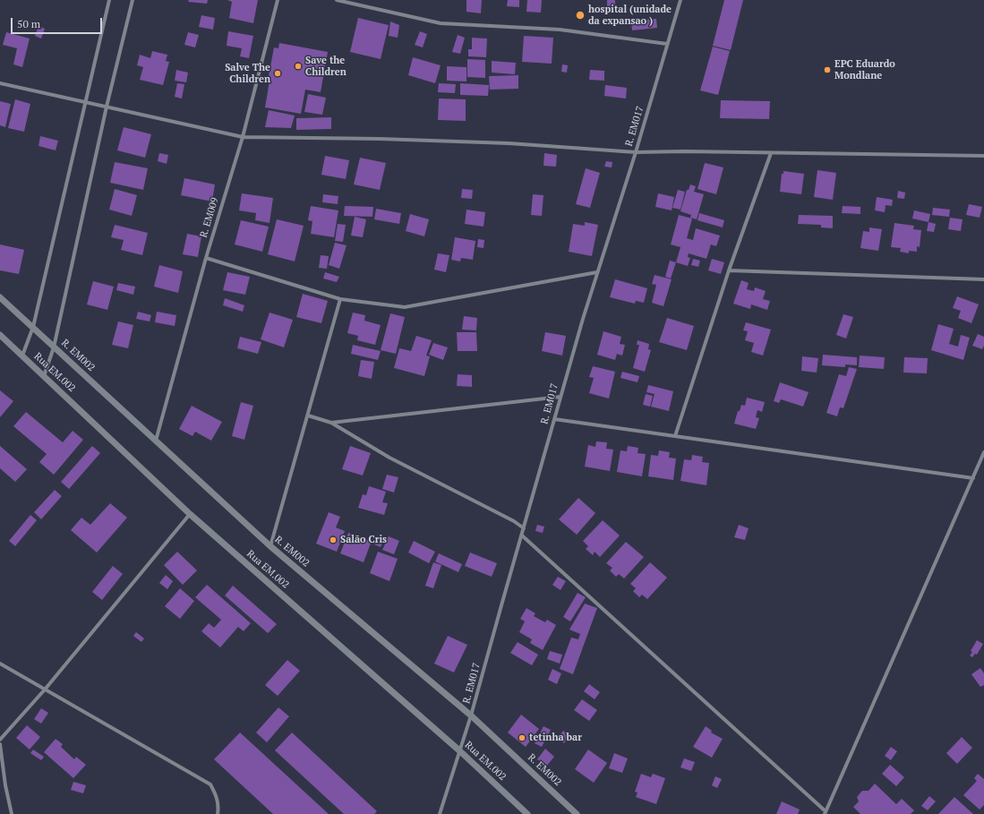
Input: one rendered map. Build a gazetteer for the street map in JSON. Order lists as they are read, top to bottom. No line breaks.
{"streets":{"street":["R. EM017","R. EM009","R. EM002","Rua EM.002"]},"crossings":[["R. EM017","R. EM002"],["R. EM017","Rua EM.002"],["R. EM009","R. EM002"]],"places":["hospital (unidade da expansao )","Save the Children","EPC Eduardo Mondlane","Salve The Children","Salão Cris","tetinha bar"],"scale_bar":"50 m"}
